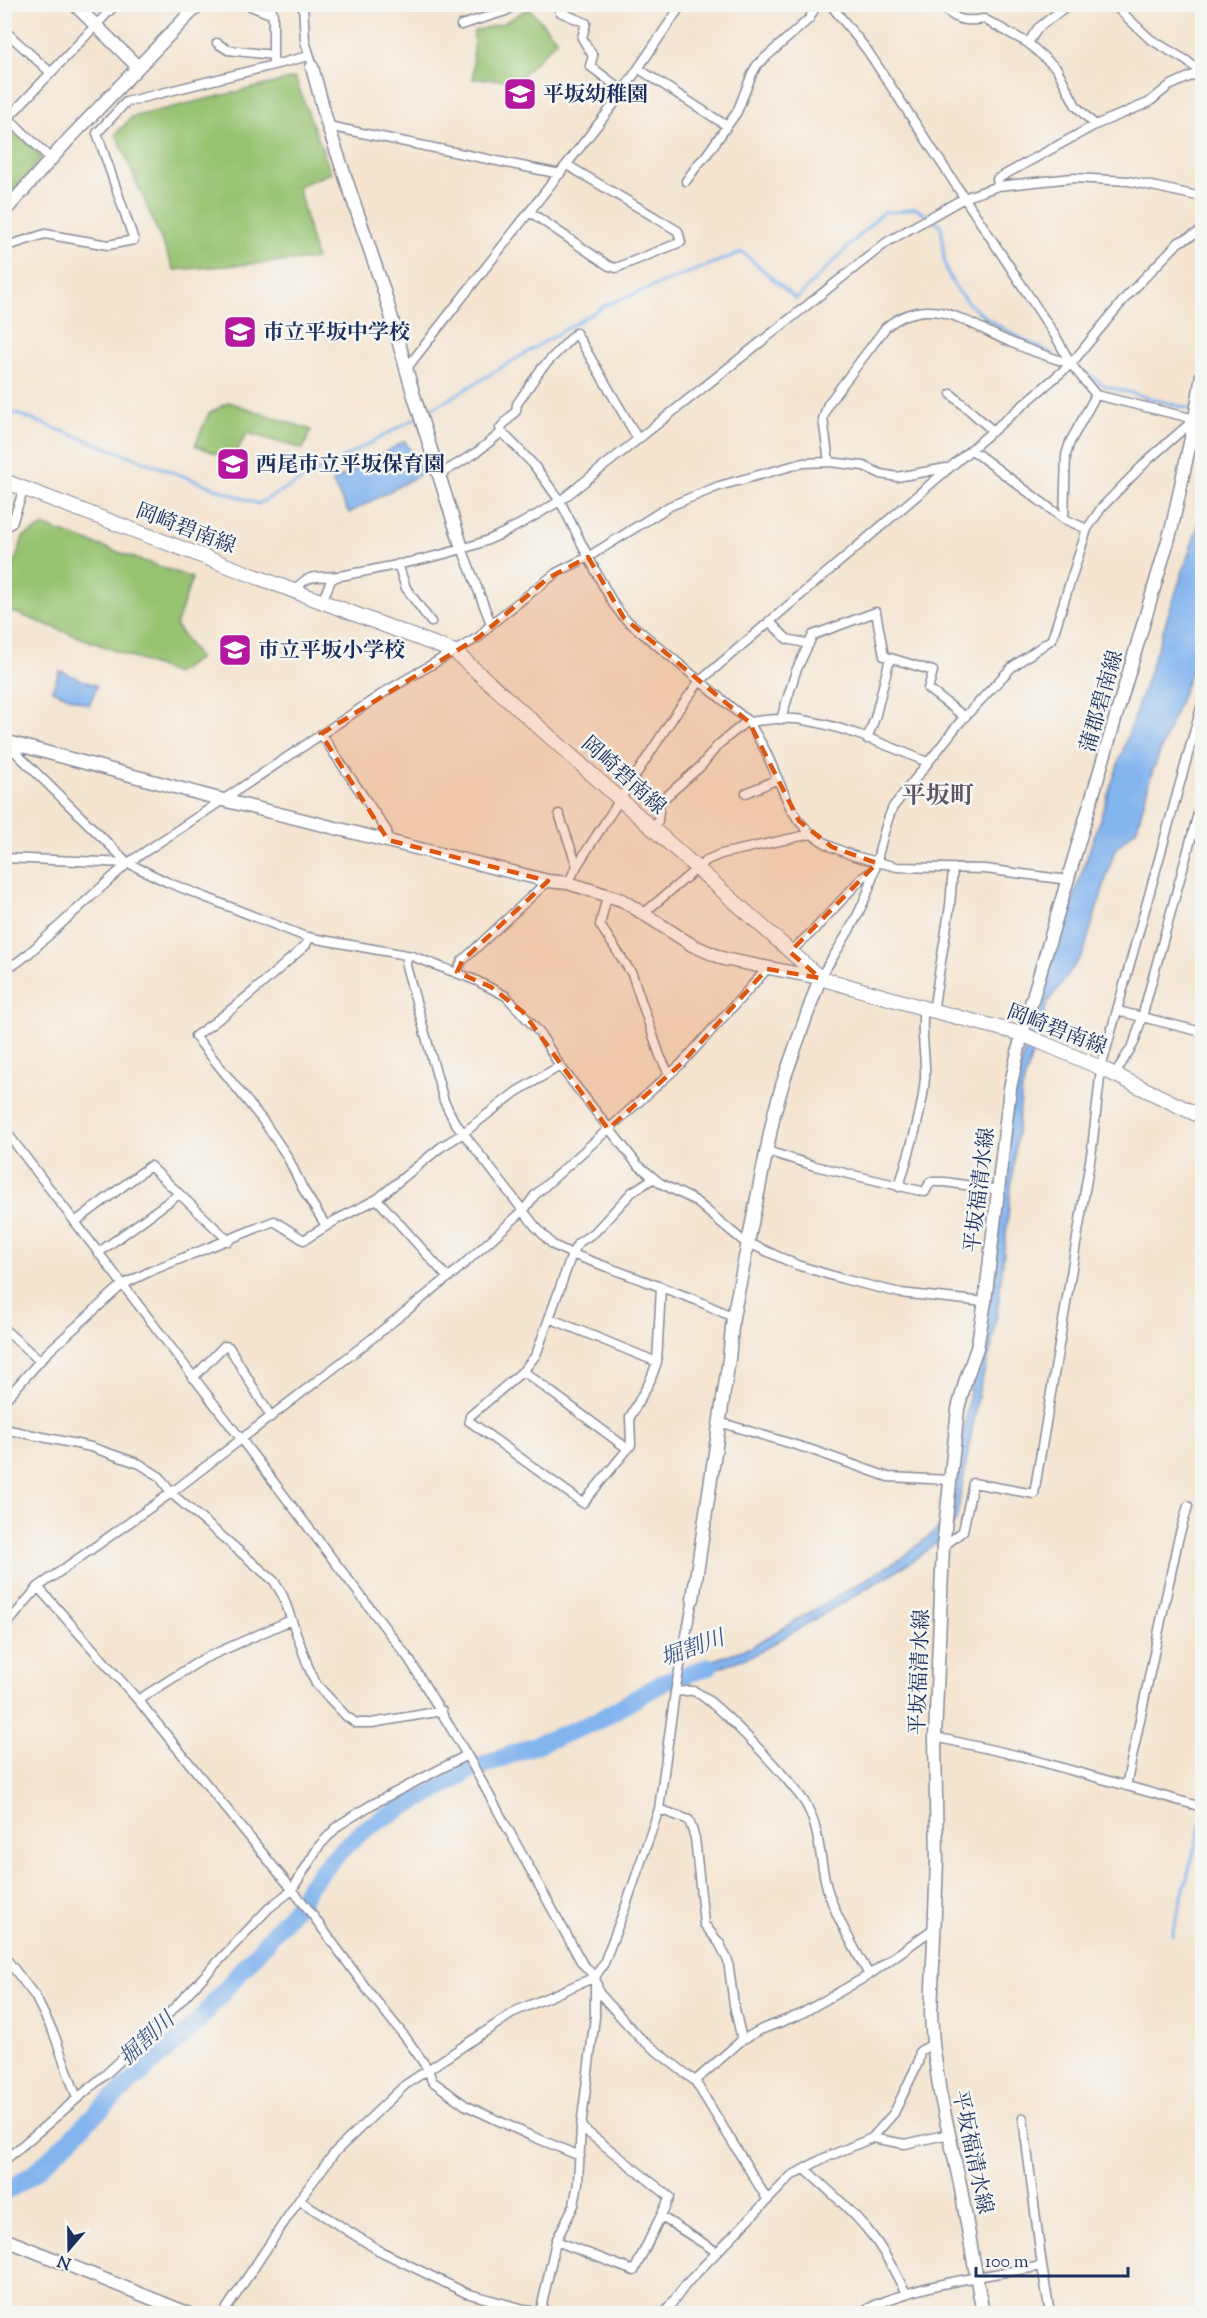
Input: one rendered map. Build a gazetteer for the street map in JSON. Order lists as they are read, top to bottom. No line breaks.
{"streets":{"main road":["岡崎碧南線"],"street":["蒲郡碧南線","平坂福清水線"]},"crossings":[["岡崎碧南線","蒲郡碧南線"],["岡崎碧南線","平坂福清水線"],["蒲郡碧南線","平坂福清水線"]],"districts":["平坂町"],"water":["堀割川","掘割川"],"places":{"school or university":["平坂幼稚園","市立平坂中学校","西尾市立平坂保育園","市立平坂小学校"]},"scale_bar":"100 m","north":"bottom"}
